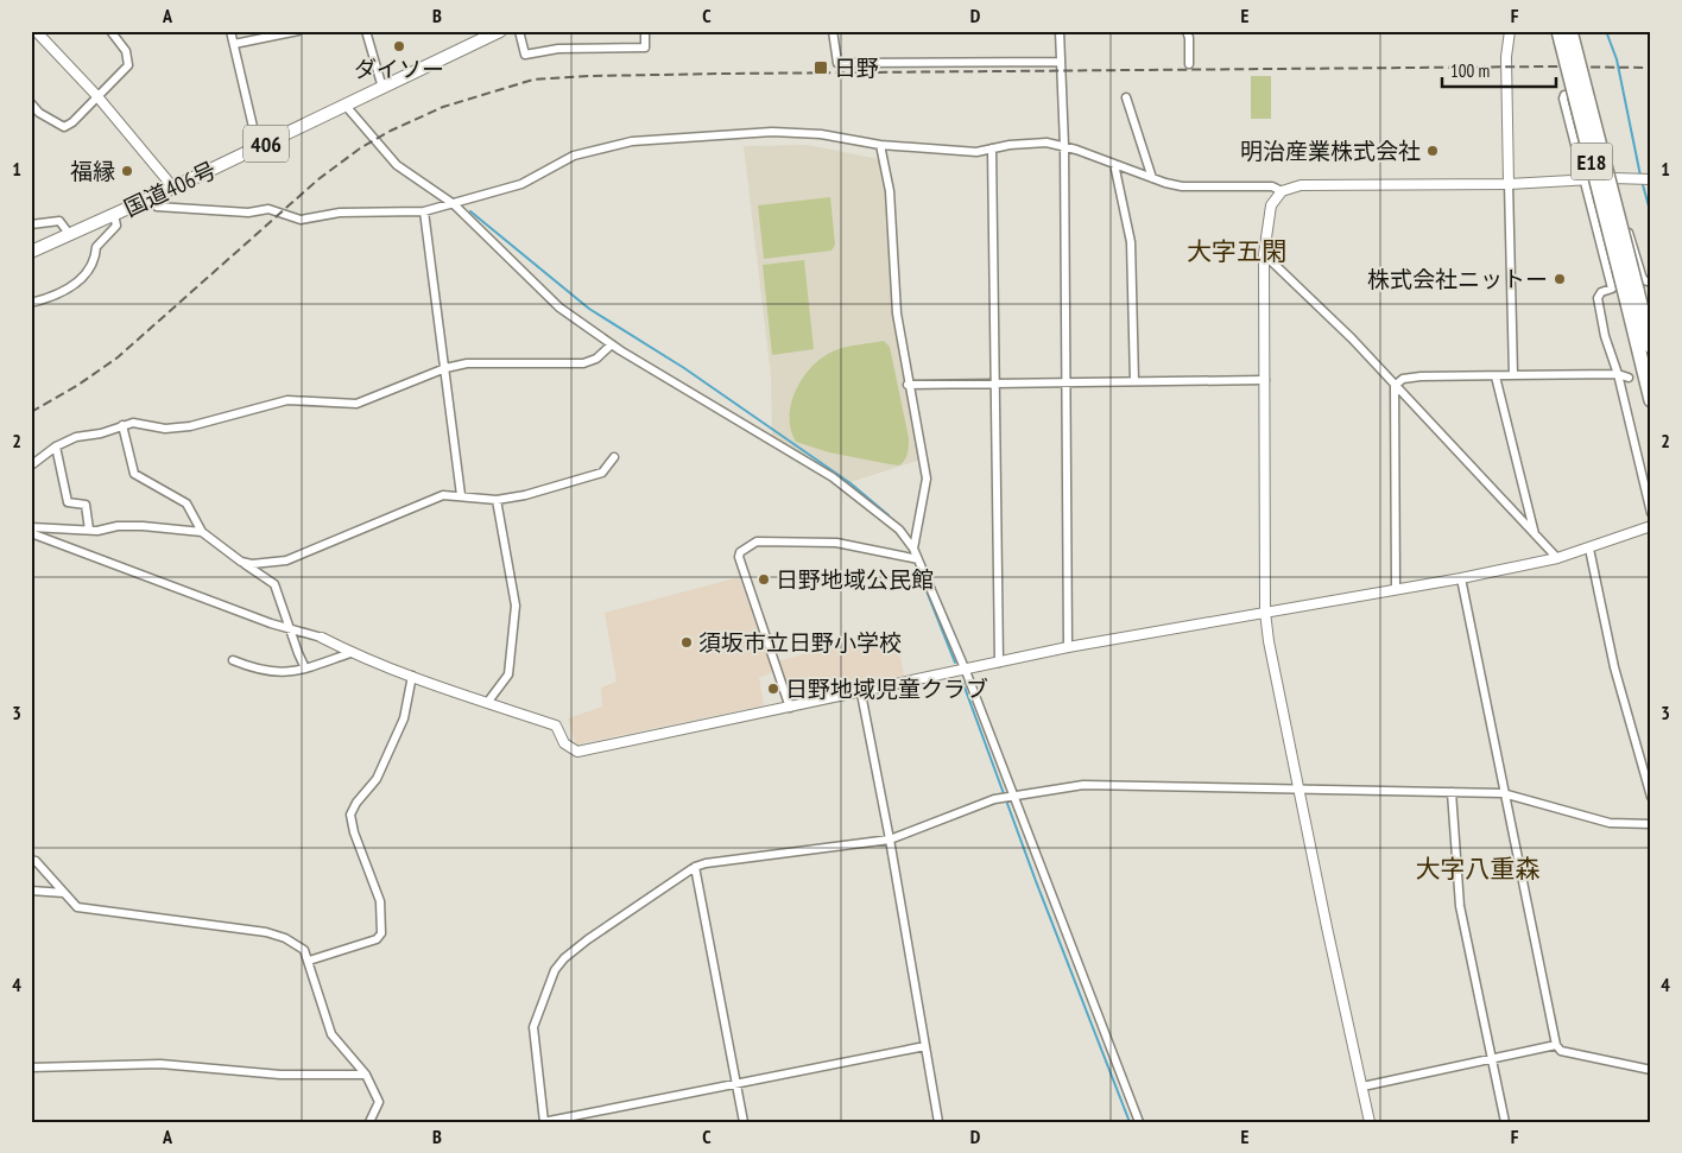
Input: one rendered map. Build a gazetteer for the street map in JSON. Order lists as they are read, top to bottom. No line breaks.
{"streets":{"highway":["406","E18","国道406号"]},"districts":["大字五閑","大字八重森"],"places":{"other":["ダイソー","明治産業株式会社","福縁","株式会社ニットー","日野地域公民館","須坂市立日野小学校","日野地域児童クラブ"],"transit":["日野"]},"scale_bar":"100 m","grid":{"columns":["A","B","C","D","E","F"],"rows":["1","2","3","4"]}}
